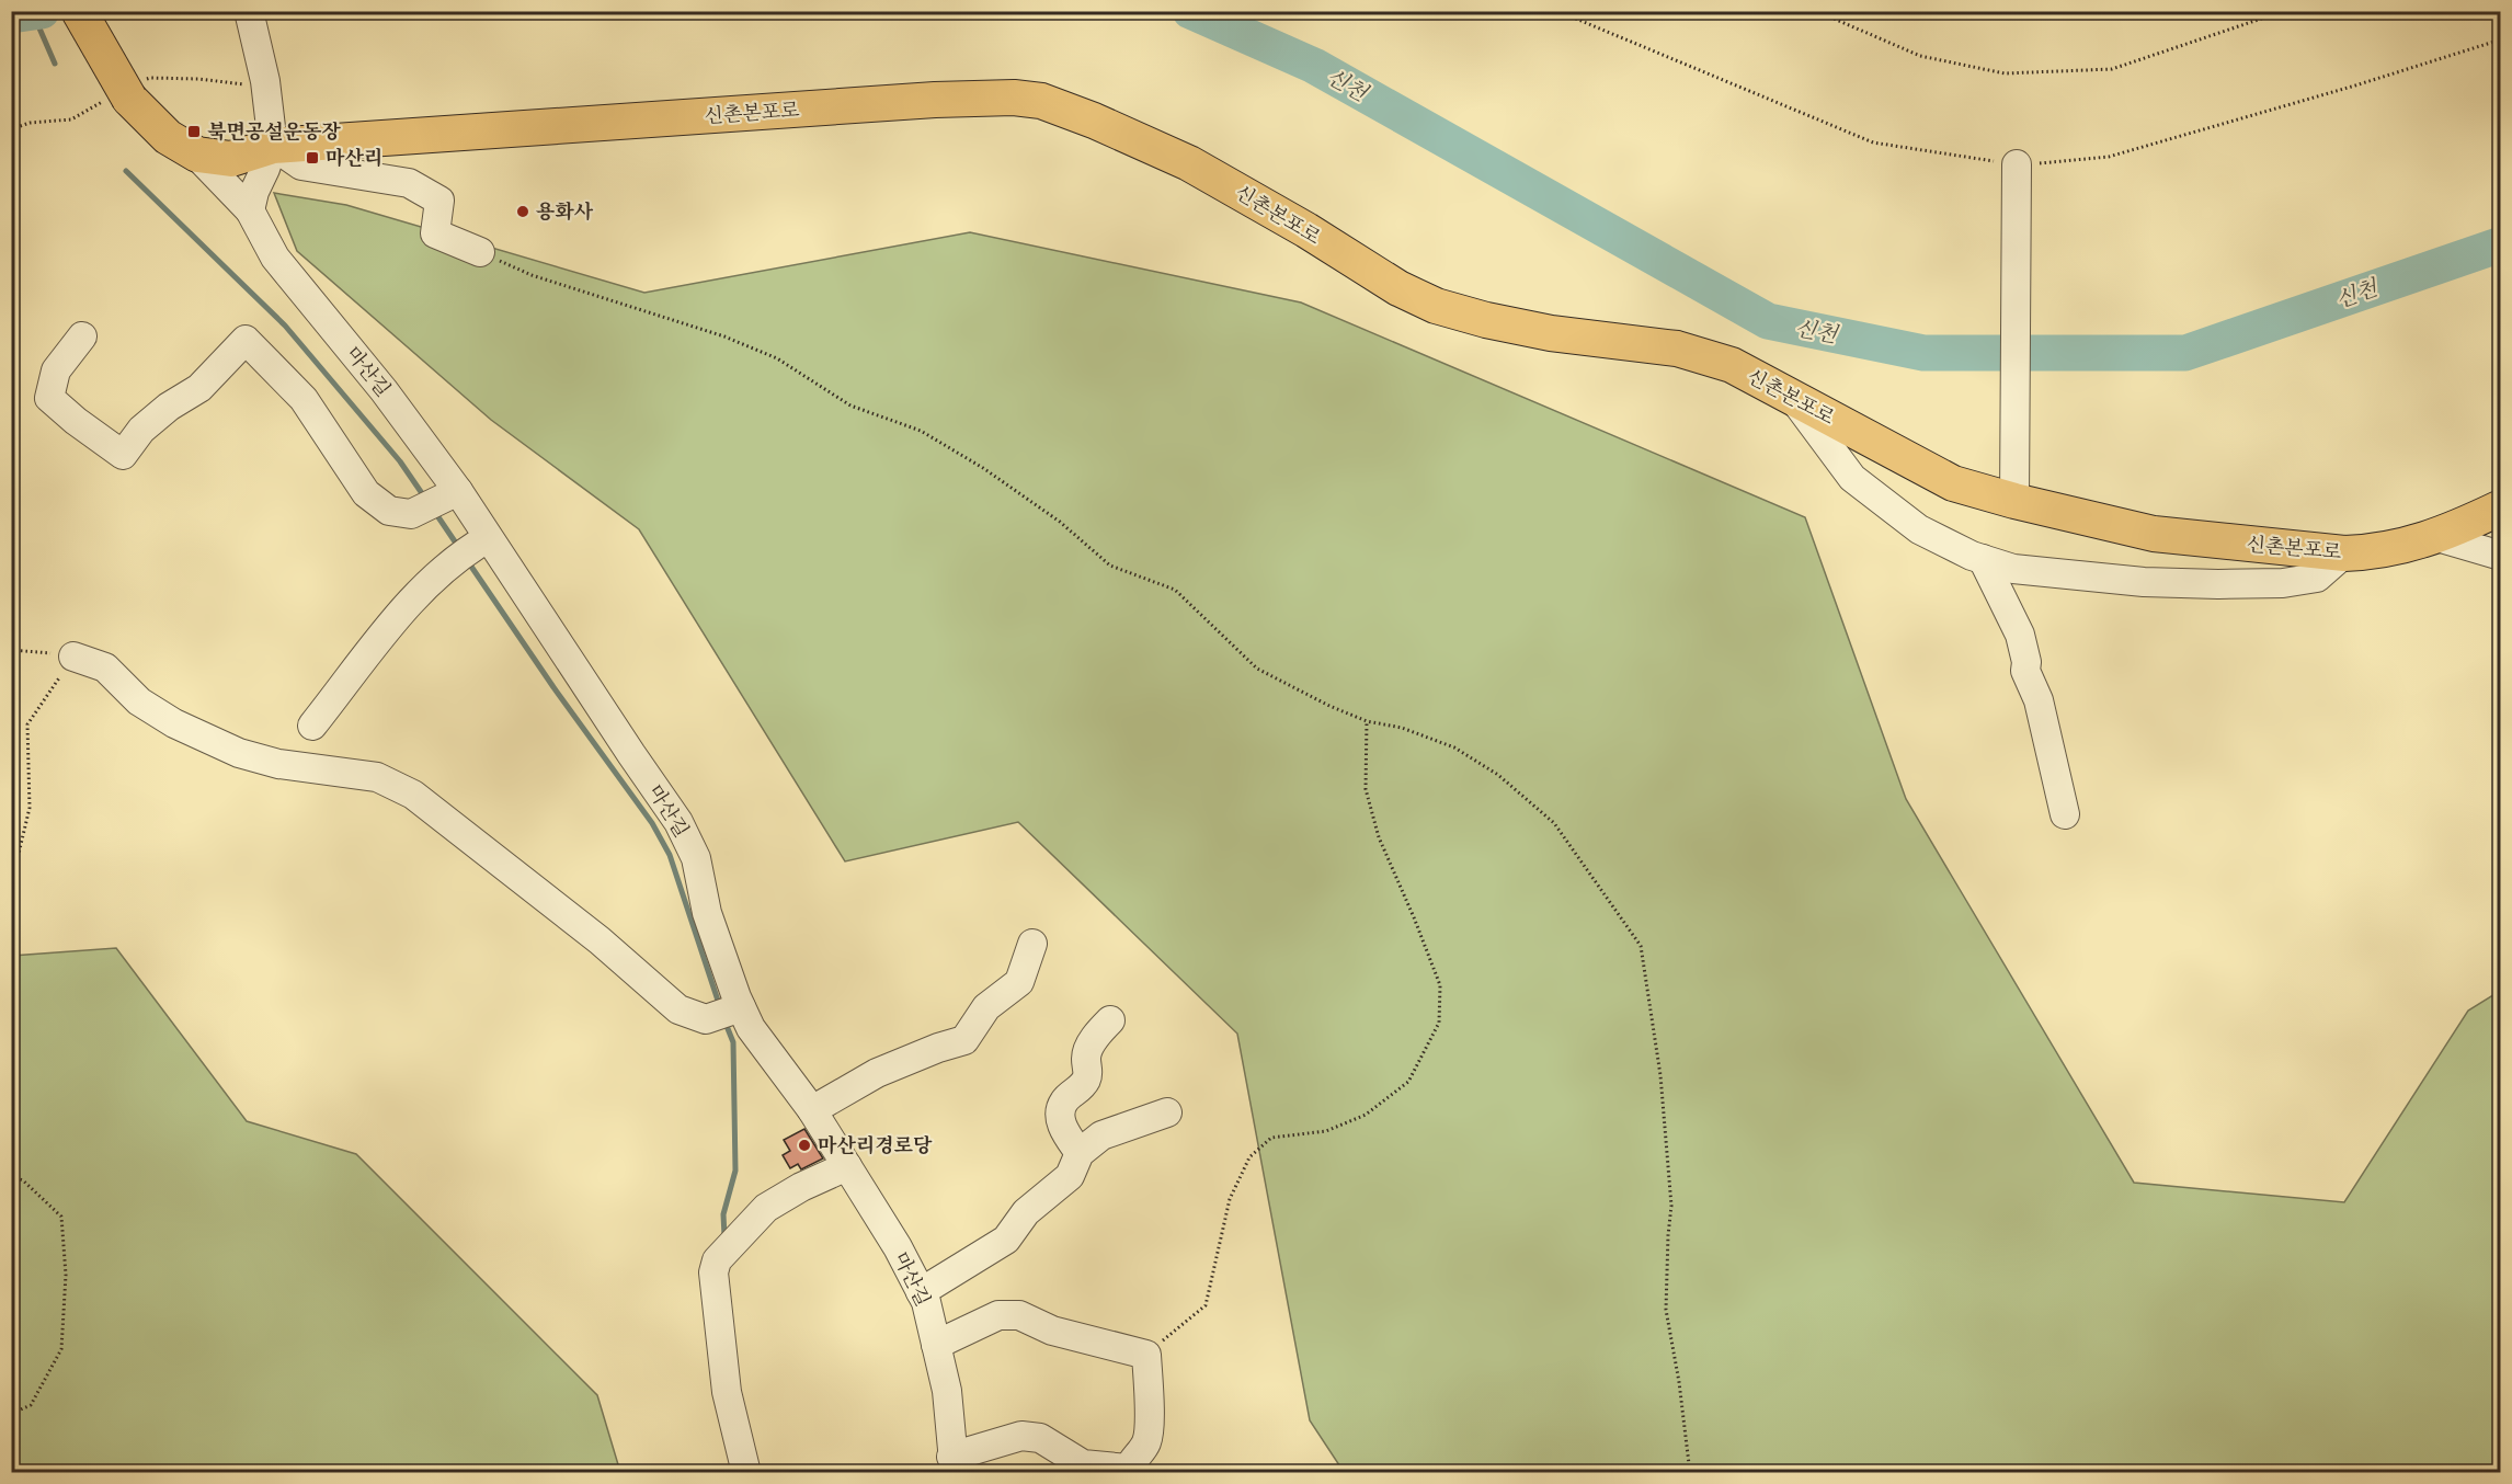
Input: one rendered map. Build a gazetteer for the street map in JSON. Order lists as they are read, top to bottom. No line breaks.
{"streets":{"main road":["신촌본포로"],"street":["마산길"]},"crossings":[["신촌본포로","마산길"]],"water":["신천"],"places":{"transit":["북면공설운동장","마산리"],"other":["용화사","마산리경로당"]}}
